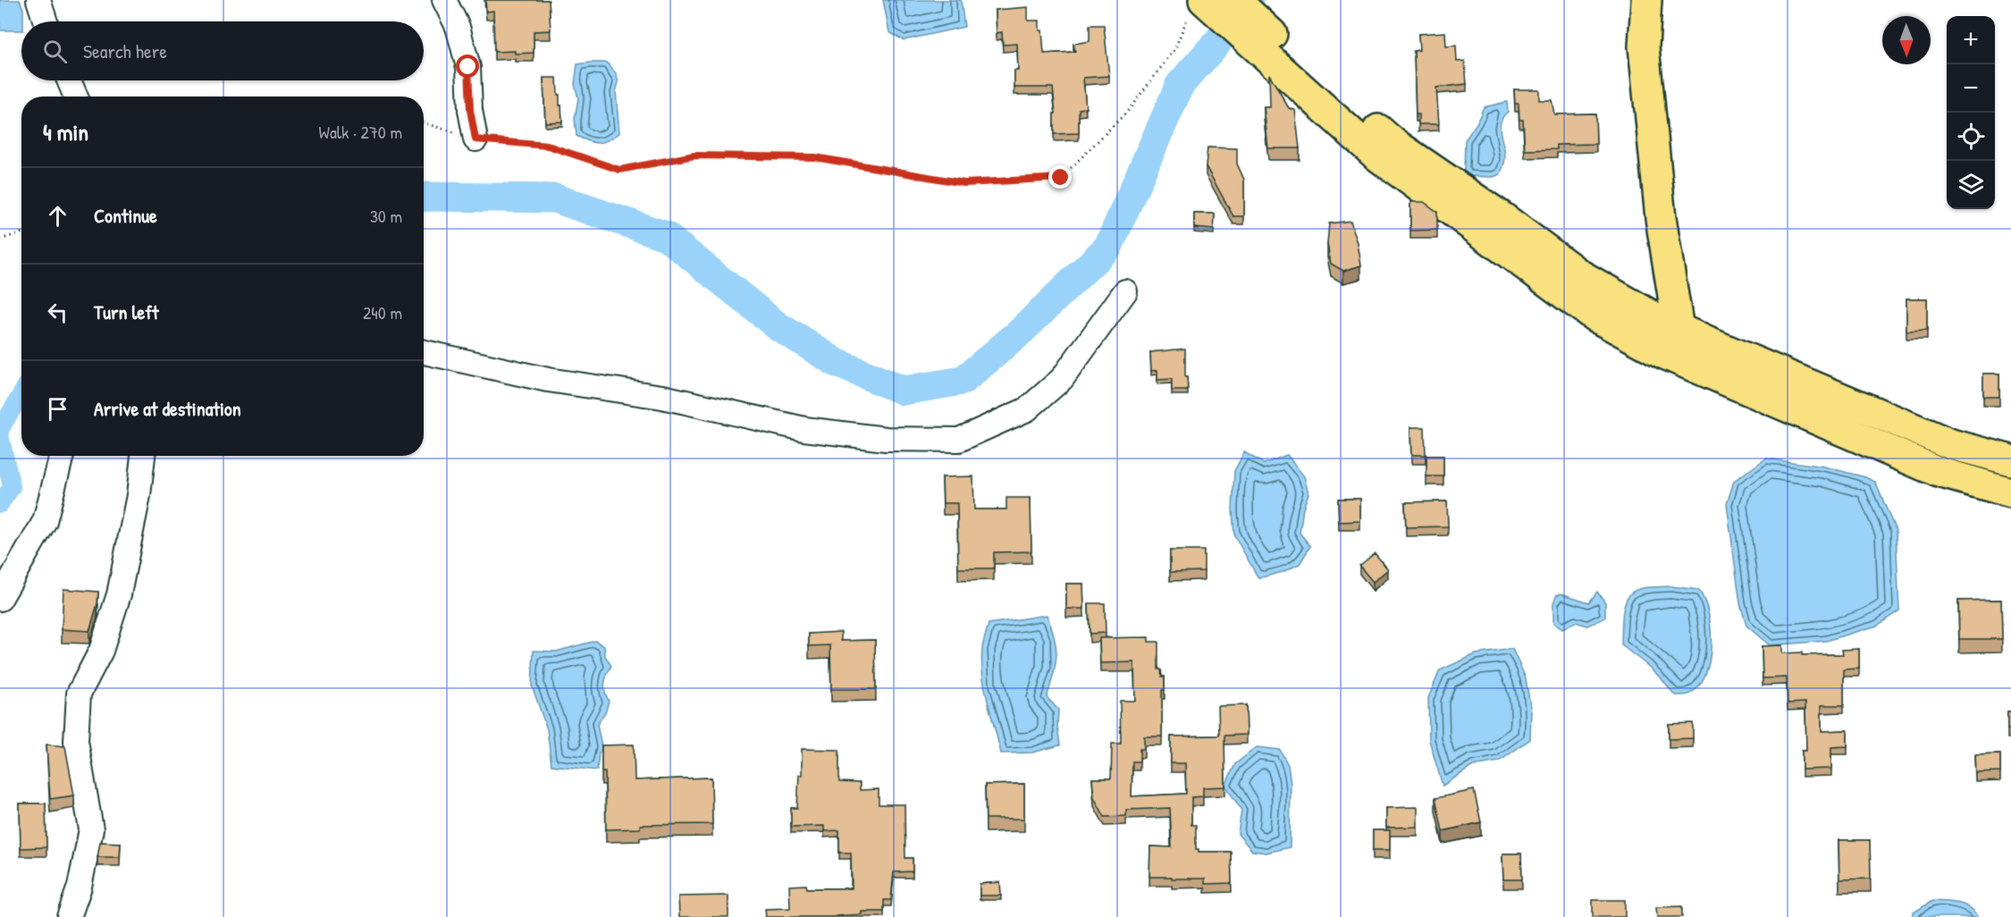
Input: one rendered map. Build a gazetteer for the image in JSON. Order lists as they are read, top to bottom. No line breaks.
{"north":"bottom","page":{"map_buttons":["+","−"],"search":"Search here","heading":["4 min","Walk · 270 m"],"list":[["Continue","30 m"],["Turn left","240 m"],"Arrive at destination"]}}
